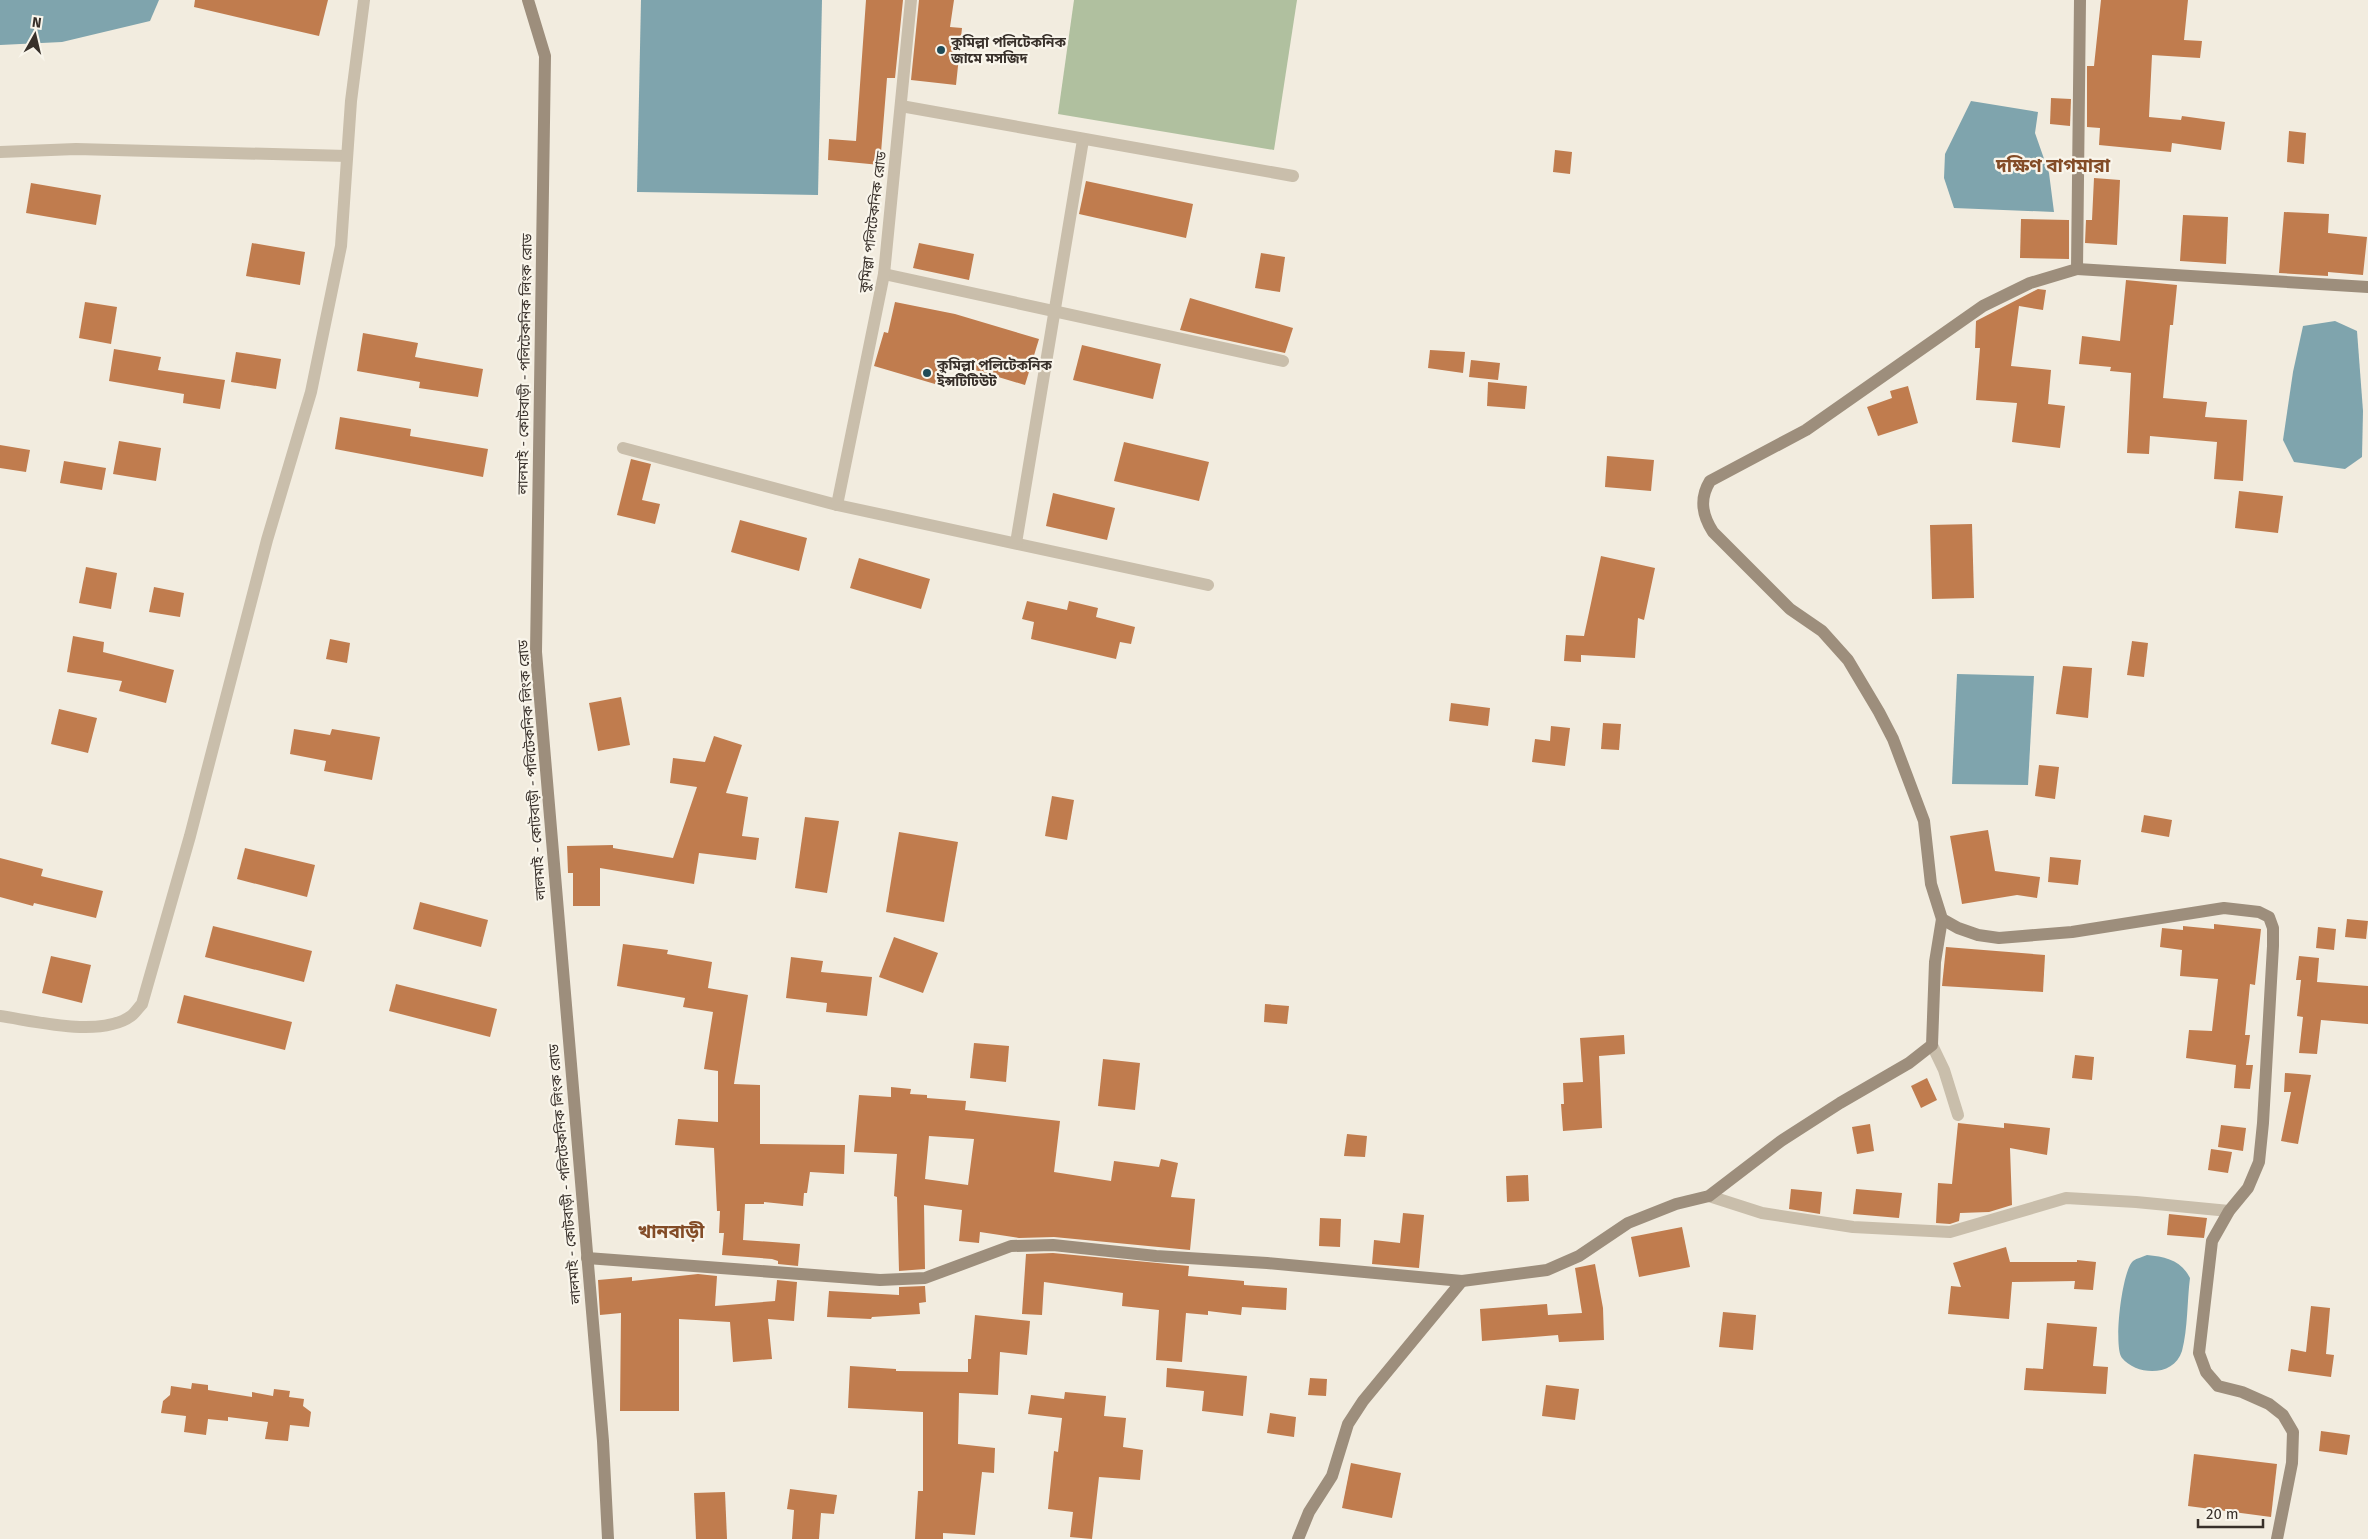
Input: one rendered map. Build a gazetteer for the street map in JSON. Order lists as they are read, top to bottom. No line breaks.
{"streets":{"street":["কুমিল্লা পলিটেকনিক রোড","লালমাই - কোটবাড়ী - পলিটেকনিক লিংক রোড"]},"districts":["দক্ষিণ বাগমারা","খানবাড়ী"],"places":["কুমিল্লা পলিটেকনিক জামে মসজিদ","কুমিল্লা পলিটেকনিক ইন্সটিটিউট"],"scale_bar":"20 m","north":"top"}
